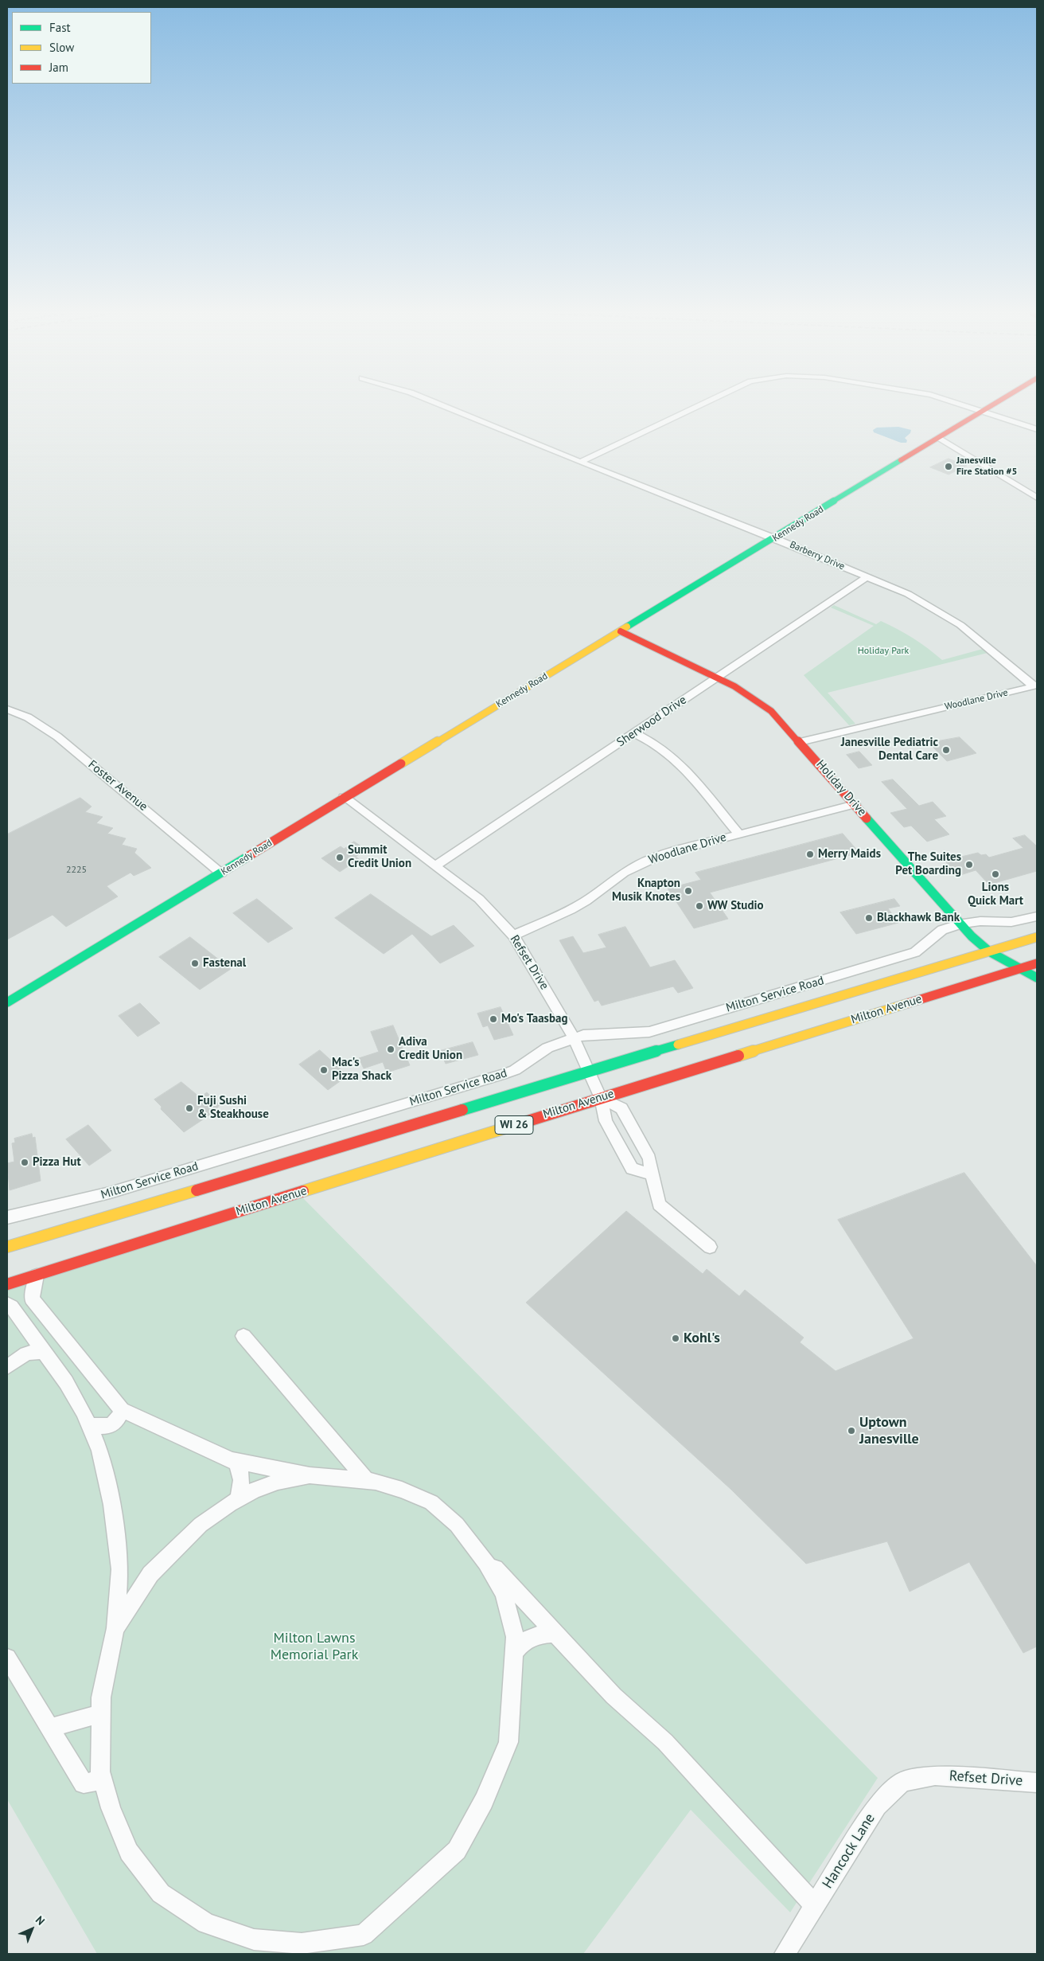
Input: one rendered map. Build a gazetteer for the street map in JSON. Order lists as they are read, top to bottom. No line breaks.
{"streets":{"street":["Kennedy Road","Barberry Drive","Woodlane Drive","Sherwood Drive","Foster Avenue","Holiday Drive","Refset Drive","Milton Service Road","Milton Avenue","WI 26","Hancock Lane"]},"crossings":[["Kennedy Road","Barberry Drive"],["Kennedy Road","Foster Avenue"],["Kennedy Road","Holiday Drive"],["Kennedy Road","Refset Drive"],["Barberry Drive","Woodlane Drive"],["Barberry Drive","Sherwood Drive"],["Woodlane Drive","Holiday Drive"],["Woodlane Drive","Refset Drive"],["Sherwood Drive","Holiday Drive"],["Sherwood Drive","Refset Drive"],["Holiday Drive","Milton Service Road"],["Holiday Drive","Milton Avenue"],["Holiday Drive","WI 26"],["Refset Drive","Milton Service Road"],["Refset Drive","Milton Avenue"],["Refset Drive","WI 26"],["Refset Drive","Hancock Lane"]],"parks":["Holiday Park","Milton Lawns Memorial Park"],"places":["Janesville Fire Station #5","Janesville Pediatric Dental Care","Merry Maids","Summit Credit Union","The Suites Pet Boarding","Lions Quick Mart","Knapton Musik Knotes","WW Studio","Blackhawk Bank","Fastenal","Mo's Taasbag","Adiva Credit Union","Mac's Pizza Shack","Fuji Sushi & Steakhouse","Pizza Hut","Kohl's","Uptown Janesville"],"house_numbers":["2225"],"legend":["Fast","Slow","Jam"],"north":"top right"}
